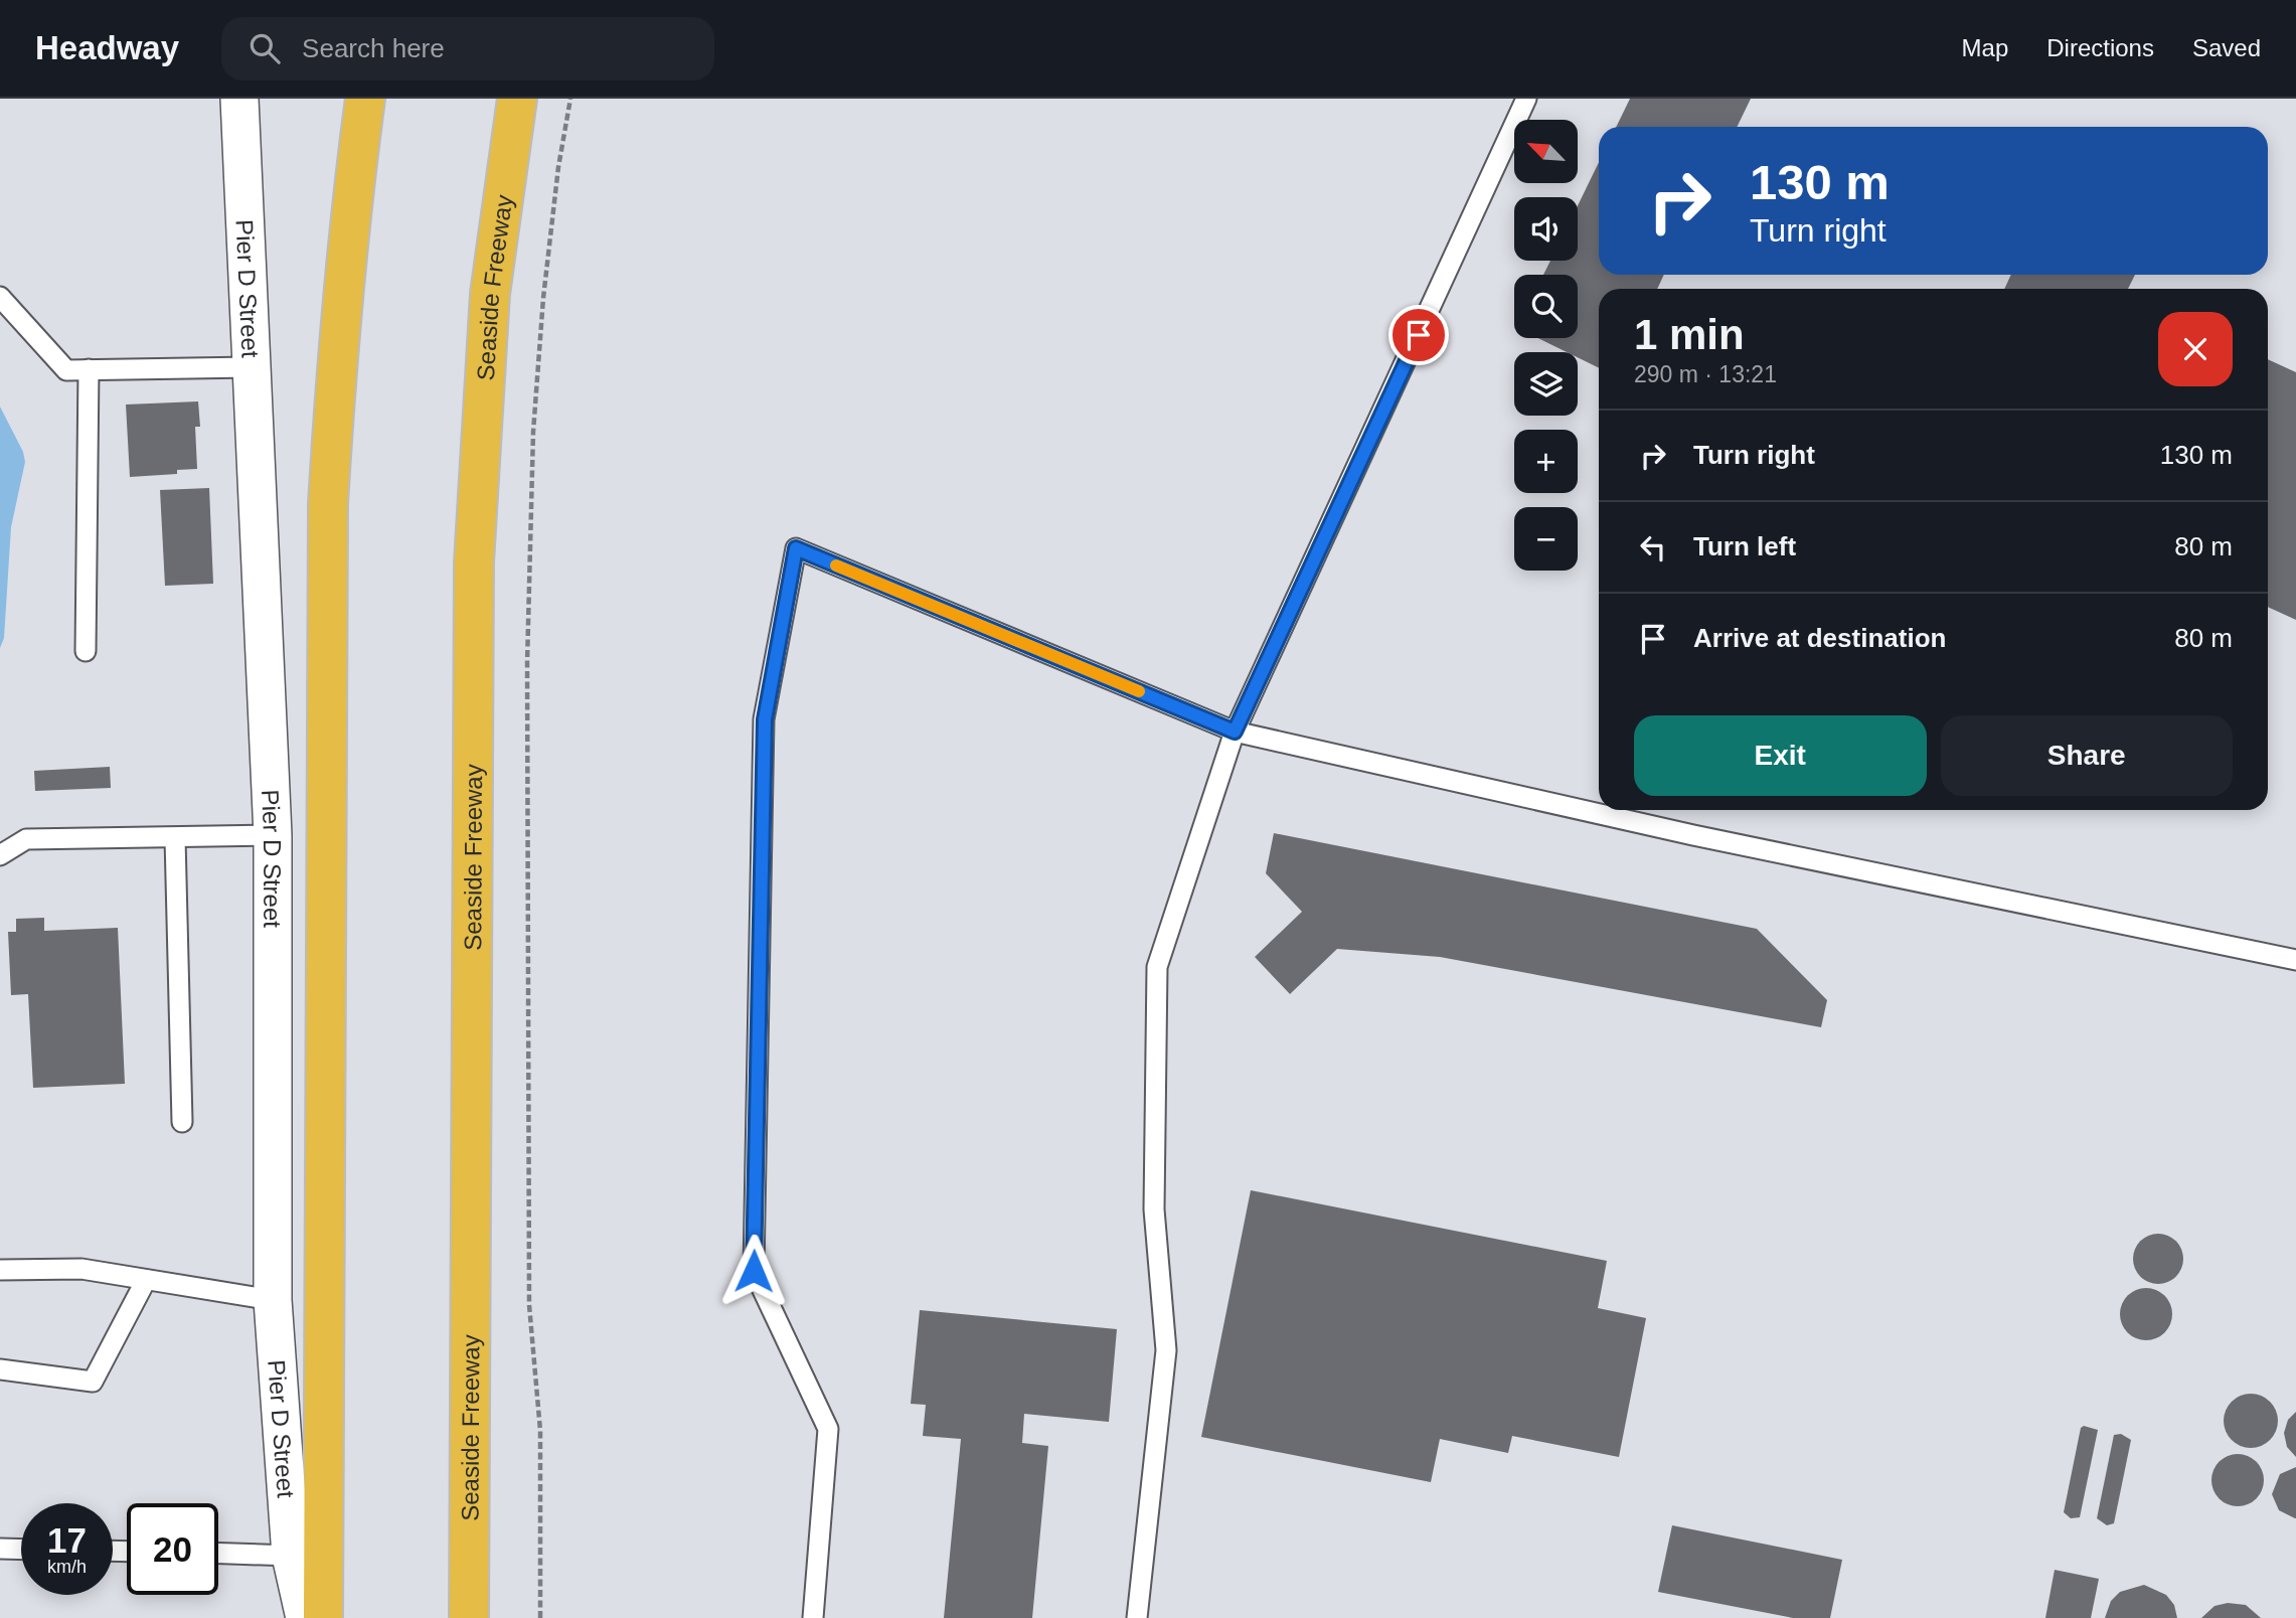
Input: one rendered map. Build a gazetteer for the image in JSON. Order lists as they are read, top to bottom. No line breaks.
{"streets":{"highway":["Seaside Freeway"],"street":["Pier D Street"]},"north":"top left","page":{"header":"Headway","search":"Search here","nav":["Map","Directions","Saved"],"map_buttons":["+","−"],"turn":["130 m","Turn right"],"heading":["1 min","290 m · 13:21"],"list":[{"name":"Turn right","value":"130 m"},{"name":"Turn left","value":"80 m"},{"name":"Arrive at destination","value":"80 m"}],"buttons":["Exit","Share"],"speed":"17 km/h","limit":"20"}}
